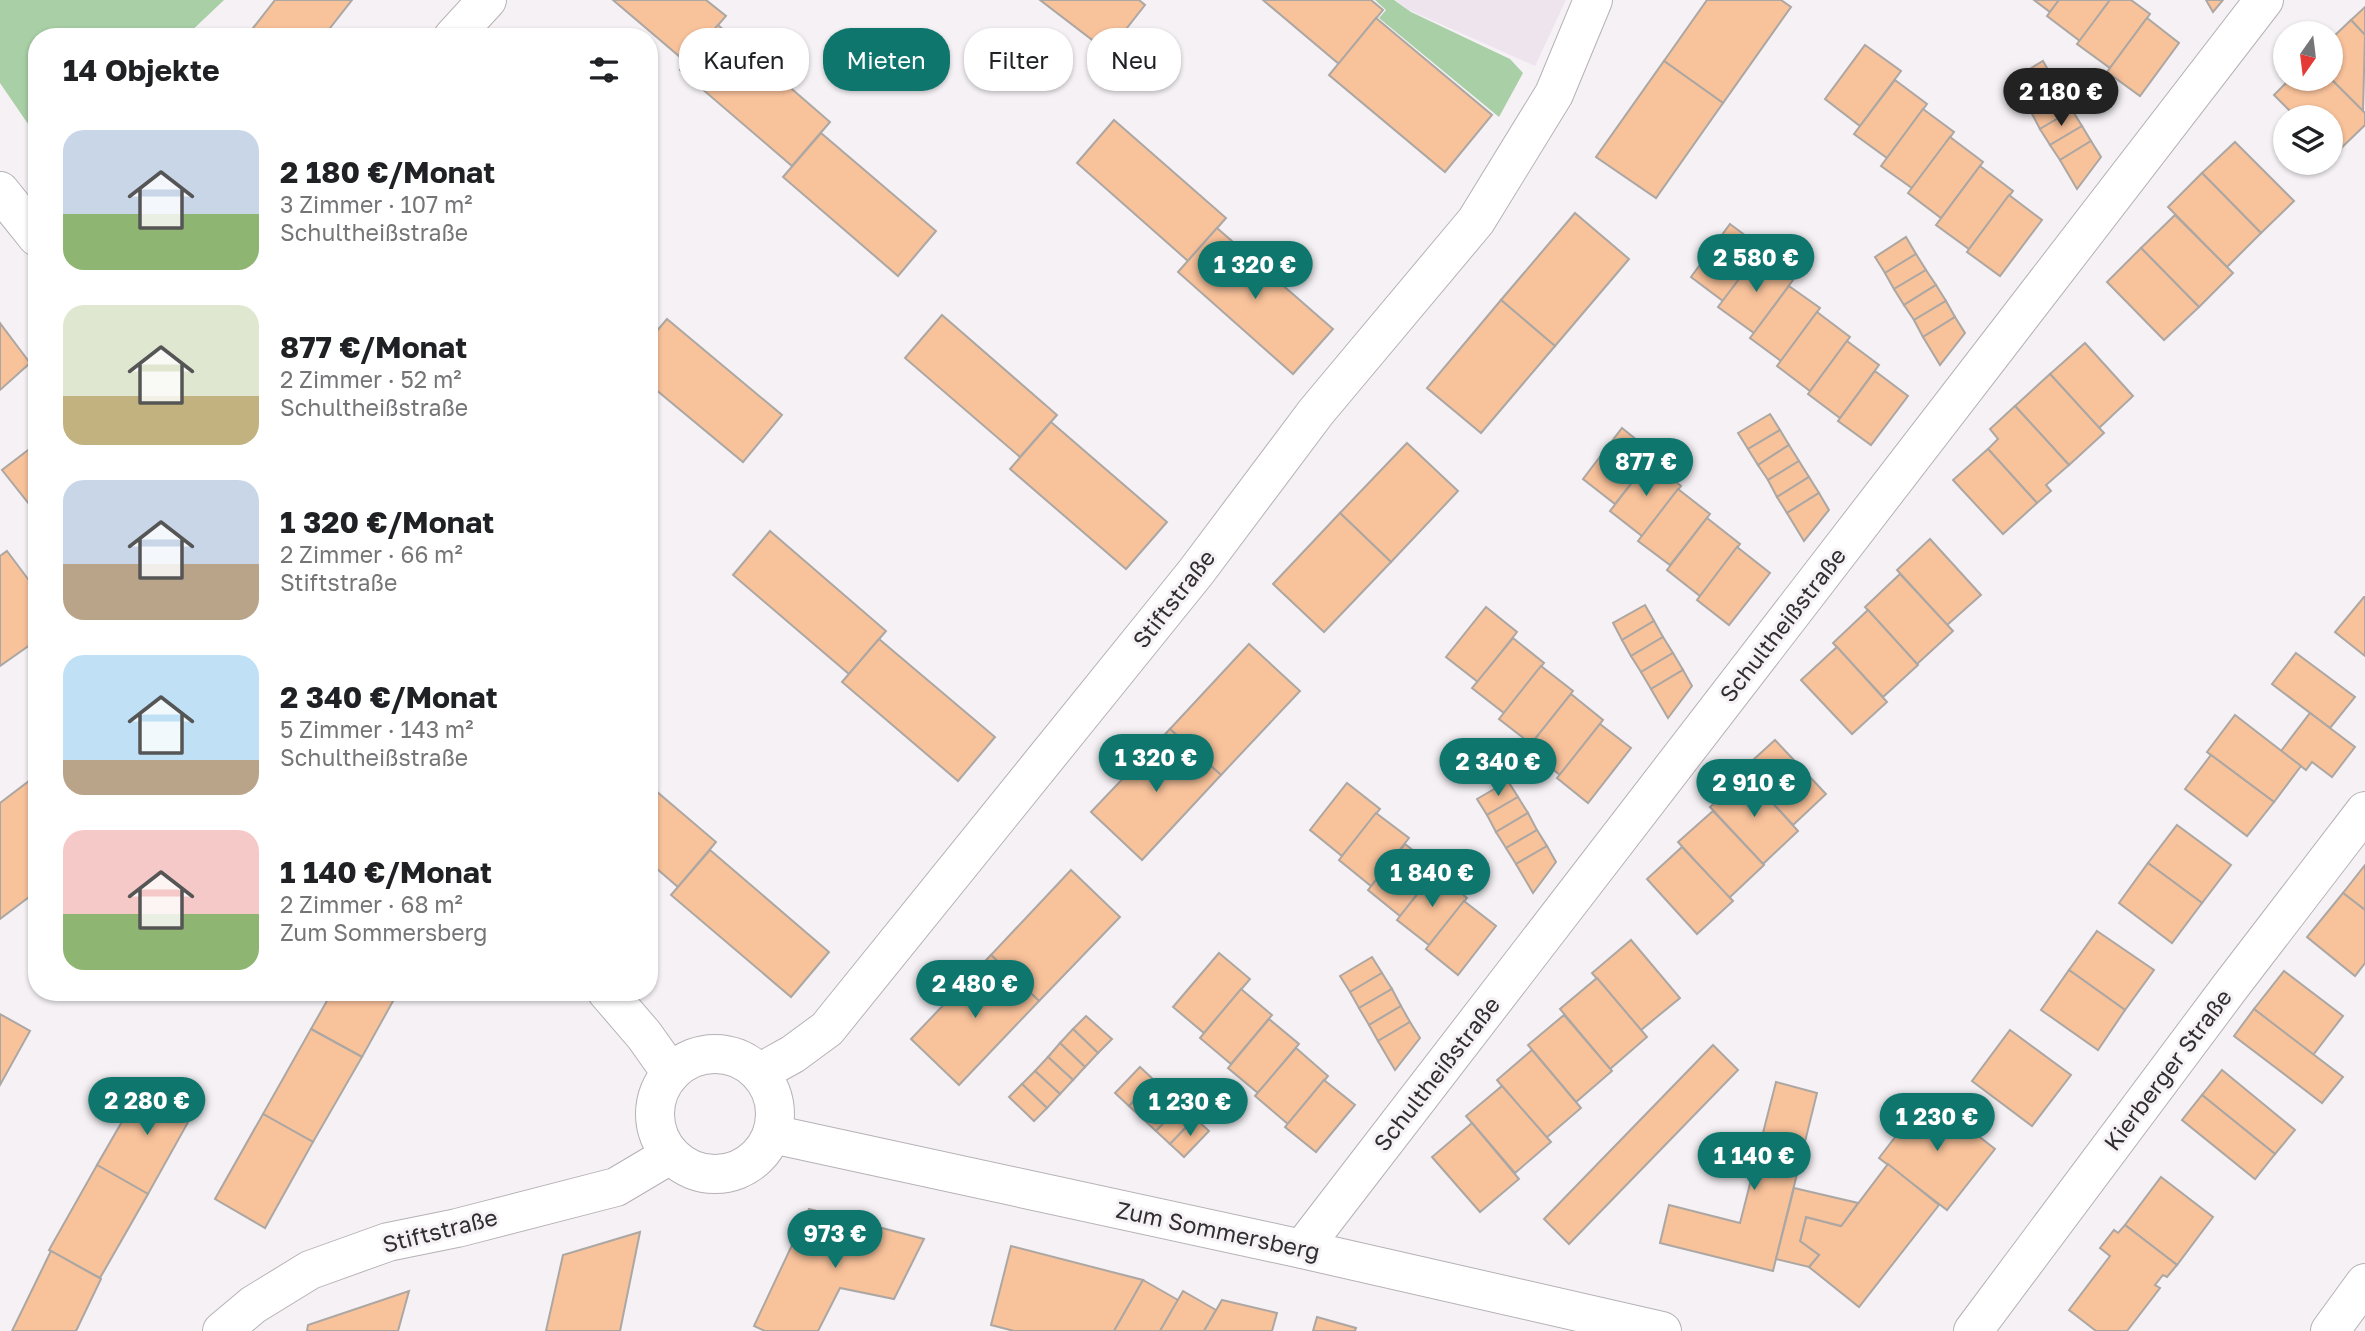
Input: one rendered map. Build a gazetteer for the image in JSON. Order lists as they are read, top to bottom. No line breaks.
{"streets":{"street":["Stiftstraße","Schultheißstraße","Kierberger Straße","Zum Sommersberg"]},"crossings":[["Stiftstraße","Zum Sommersberg"],["Schultheißstraße","Zum Sommersberg"]],"north":"bottom","page":{"chip":["Kaufen","Mieten","Filter","Neu"],"heading":"14 Objekte","price":["2 180 €","2 580 €","1 320 €","877 €","1 320 €","2 340 €","2 910 €","1 840 €","2 480 €","2 280 €","1 230 €","1 230 €","1 140 €","973 €"],"list":[{"name":"2 180 €/Monat","note":"3 Zimmer · 107 m² · Schultheißstraße"},{"name":"877 €/Monat","note":"2 Zimmer · 52 m² · Schultheißstraße"},{"name":"1 320 €/Monat","note":"2 Zimmer · 66 m² · Stiftstraße"},{"name":"2 340 €/Monat","note":"5 Zimmer · 143 m² · Schultheißstraße"},{"name":"1 140 €/Monat","note":"2 Zimmer · 68 m² · Zum Sommersberg"}]}}
